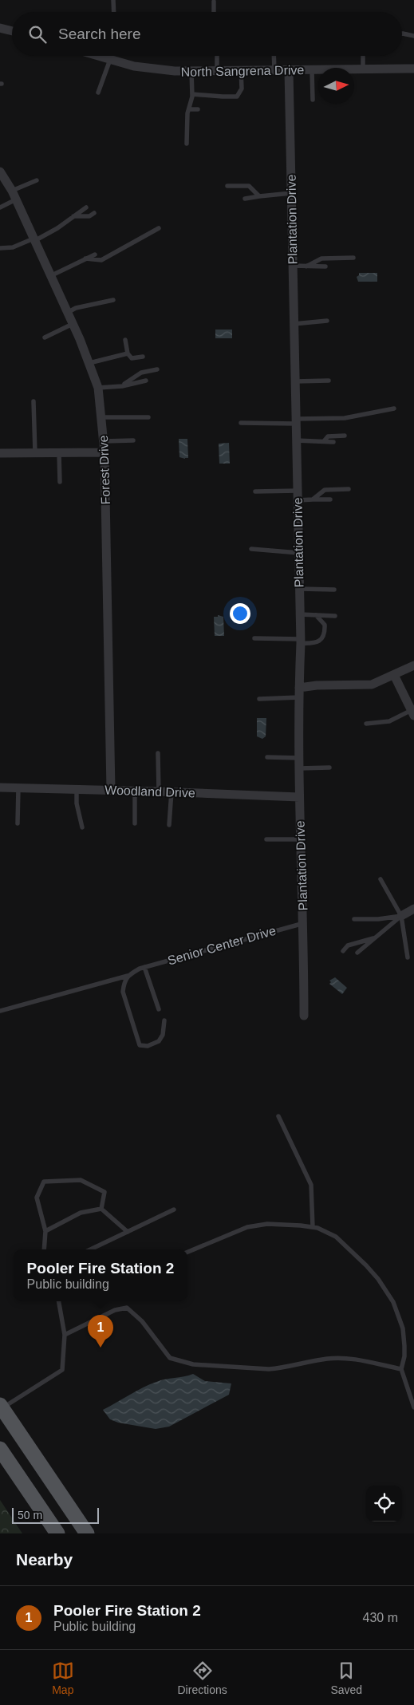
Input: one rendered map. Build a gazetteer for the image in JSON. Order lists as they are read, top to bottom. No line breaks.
{"streets":{"street":["North Sangrena Drive","Plantation Drive","Forest Drive","Woodland Drive"],"lane":["Senior Center Drive"]},"crossings":[["North Sangrena Drive","Plantation Drive"],["Plantation Drive","Woodland Drive"],["Plantation Drive","Senior Center Drive"],["Forest Drive","Woodland Drive"]],"scale_bar":"50 m","north":"right","page":{"search":"Search here","popup":["Pooler Fire Station 2","Public building"],"pins":"1","scale":"50 m","heading":"Nearby","list":[{"mark":"1","name":"Pooler Fire Station 2","note":"Public building","value":"430 m"}],"nav":["Map","Directions","Saved"]}}
